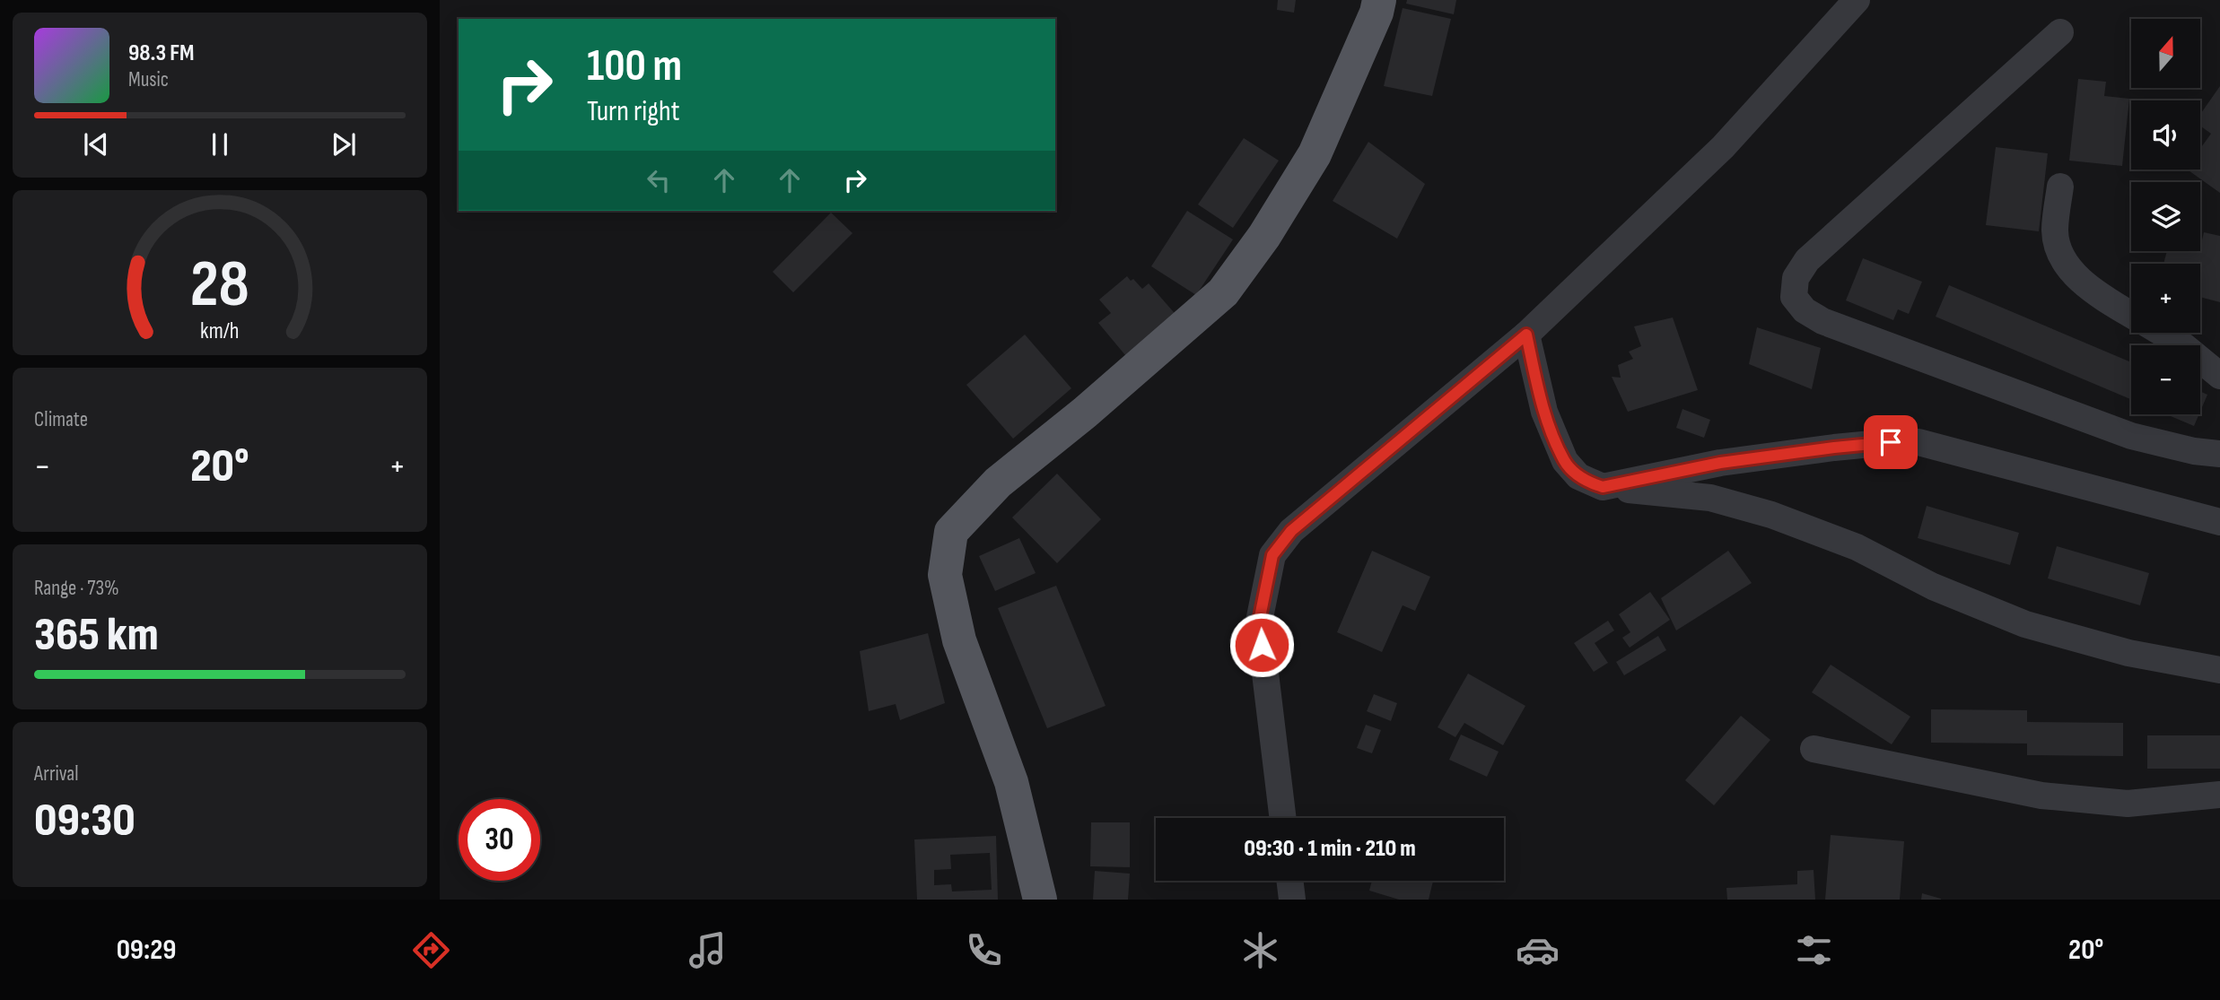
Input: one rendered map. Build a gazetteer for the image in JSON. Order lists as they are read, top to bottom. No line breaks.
{"north":"top","page":{"map_buttons":["+","−"],"turn":["100 m","Turn right"],"song":["98.3 FM","Music"],"tile":["Climate",["Range · 73%","365 km"],["Arrival","09:30"]],"heat":["−","20°","+"],"limit":"30","trip":"09:30 · 1 min · 210 m","tabs":["09:29","20°"],"gauge":["28","km/h"]}}
